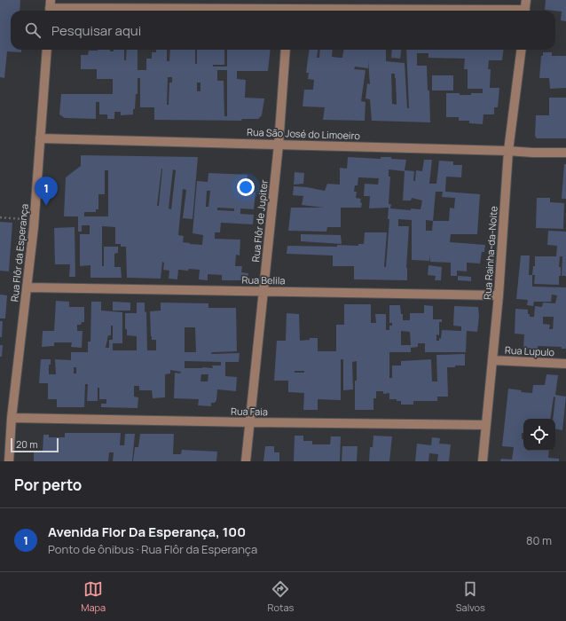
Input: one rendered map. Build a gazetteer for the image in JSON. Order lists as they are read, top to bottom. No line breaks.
{"streets":{"street":["Rua São José do Limoeiro","Rua Flôr de Jupiter","Rua Flôr da Esperança","Rua Rainha-da-Noite","Rua Belila","Rua Lupulo","Rua Faia"]},"crossings":[["Rua São José do Limoeiro","Rua Flôr de Jupiter"],["Rua São José do Limoeiro","Rua Flôr da Esperança"],["Rua São José do Limoeiro","Rua Rainha-da-Noite"],["Rua Flôr de Jupiter","Rua Belila"],["Rua Flôr de Jupiter","Rua Faia"],["Rua Flôr da Esperança","Rua Belila"],["Rua Flôr da Esperança","Rua Faia"],["Rua Rainha-da-Noite","Rua Belila"],["Rua Rainha-da-Noite","Rua Lupulo"],["Rua Rainha-da-Noite","Rua Faia"]],"scale_bar":"20 m","page":{"search":"Pesquisar aqui","pins":"1","scale":"20 m","heading":"Por perto","list":[{"mark":"1","name":"Avenida Flor Da Esperança, 100","note":"Ponto de ônibus · Rua Flôr da Esperança","value":"80 m"}],"nav":["Mapa","Rotas","Salvos"]}}
